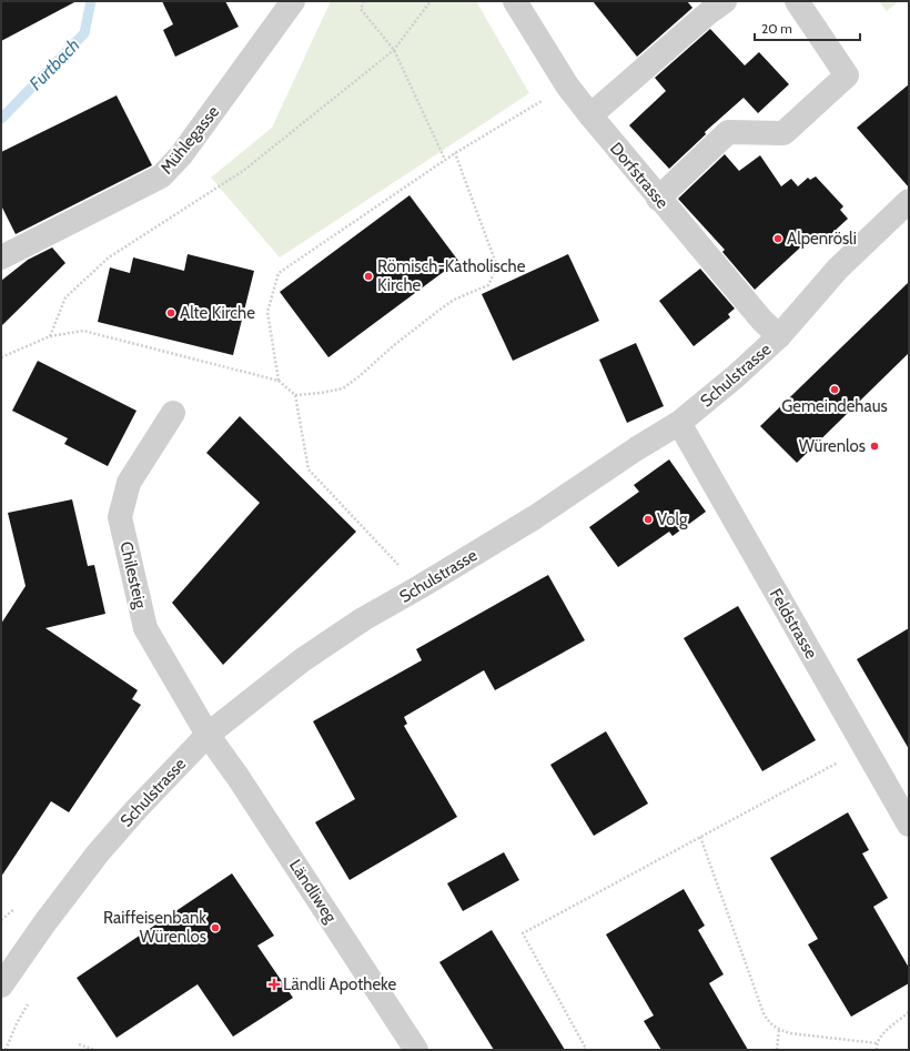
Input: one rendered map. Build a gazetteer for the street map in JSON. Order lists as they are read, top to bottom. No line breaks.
{"streets":{"street":["Mühlegasse","Dorfstrasse","Schulstrasse","Chilesteig","Feldstrasse","Ländliweg"]},"crossings":[["Dorfstrasse","Schulstrasse"],["Schulstrasse","Chilesteig"],["Schulstrasse","Feldstrasse"],["Schulstrasse","Ländliweg"],["Chilesteig","Ländliweg"]],"water":["Furtbach"],"places":{"other":["Alpenrösli","Römisch-Katholische Kirche","Alte Kirche","Gemeindehaus","Würenlos","Volg","Raiffeisenbank Würenlos"],"health":["Ländli Apotheke"]},"scale_bar":"20 m"}
